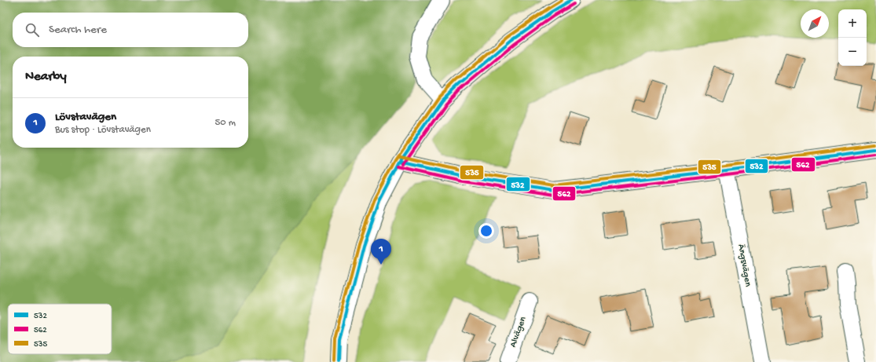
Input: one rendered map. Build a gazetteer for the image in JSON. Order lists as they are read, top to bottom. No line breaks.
{"streets":{"street":["Ängsvägen","Alvägen"]},"lines":["transit line 532","transit line 535","transit line 562"],"legend":["532","562","535"],"north":"top right","page":{"map_buttons":["+","−"],"search":"Search here","heading":"Nearby","list":[{"mark":"1","name":"Lövstavägen","note":"Bus stop · Lövstavägen","value":"50 m"}],"pins":"1"}}
